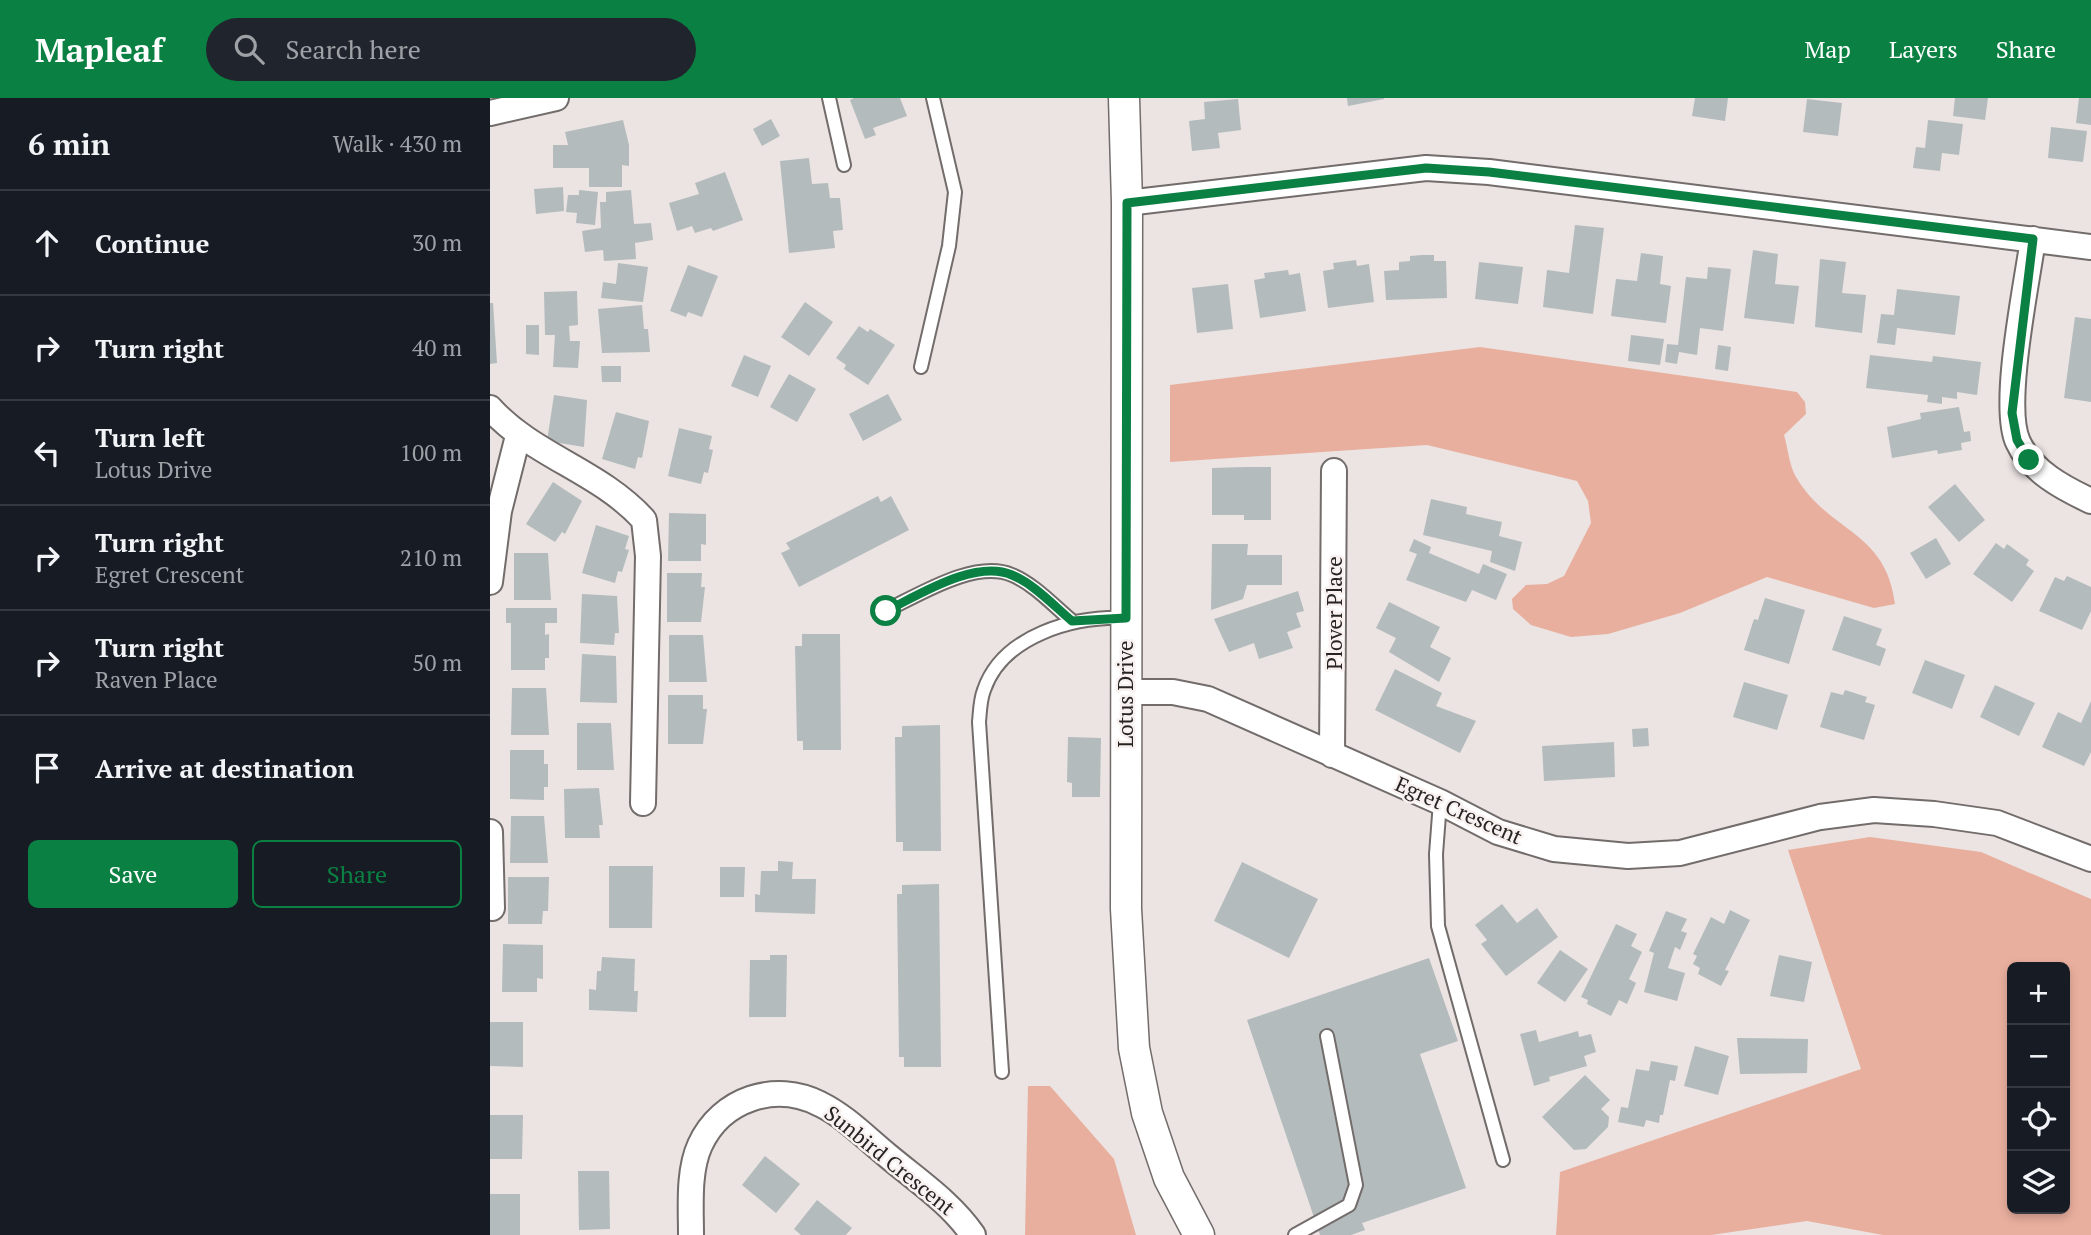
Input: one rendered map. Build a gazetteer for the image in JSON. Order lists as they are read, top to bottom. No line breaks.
{"streets":{"street":["Plover Place","Lotus Drive","Egret Crescent","Sunbird Crescent"]},"crossings":[["Plover Place","Egret Crescent"],["Lotus Drive","Egret Crescent"]],"page":{"header":"Mapleaf","search":"Search here","nav":["Map","Layers","Share"],"heading":["6 min","Walk · 430 m"],"list":[["Continue","30 m"],["Turn right","40 m"],["Turn left","Lotus Drive","100 m"],["Turn right","Egret Crescent","210 m"],["Turn right","Raven Place","50 m"],"Arrive at destination"],"buttons":["Save","Share"],"map_buttons":["+","−"]}}
